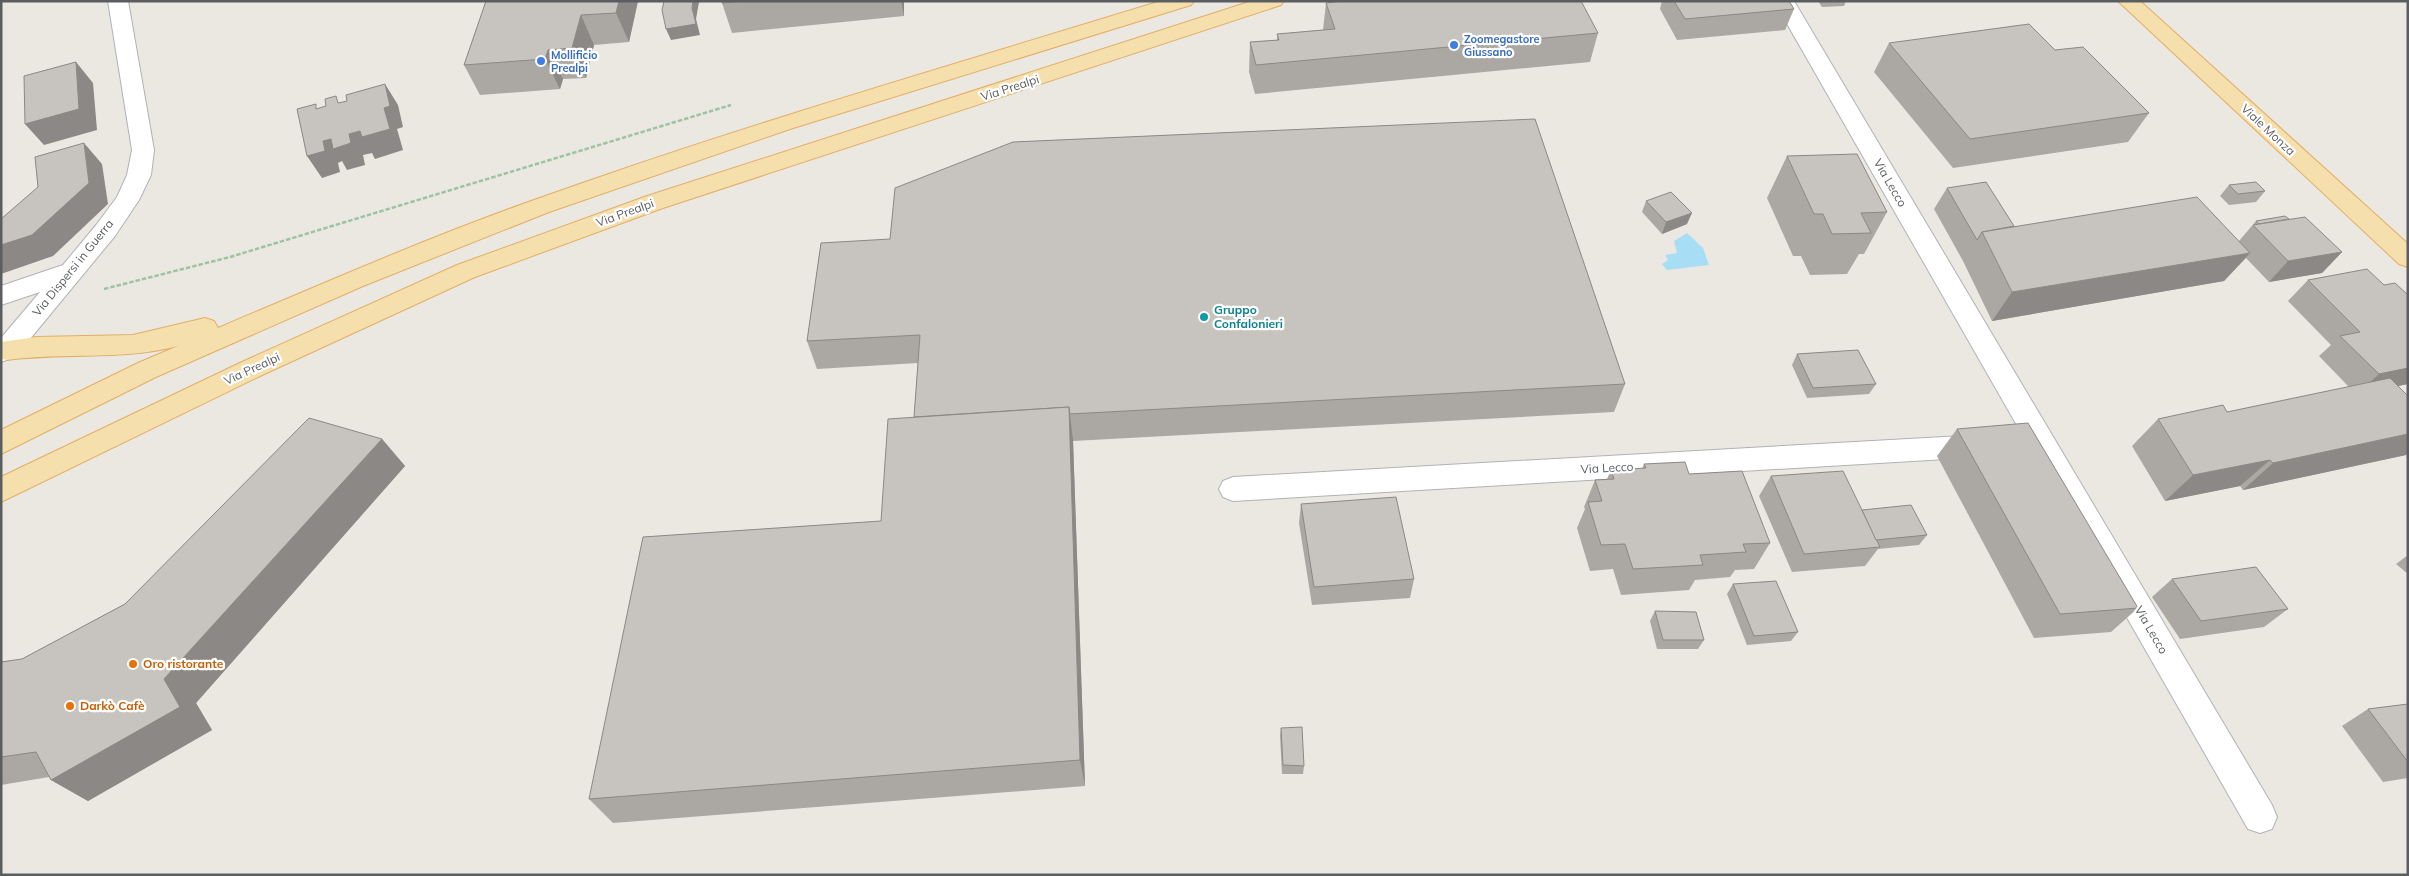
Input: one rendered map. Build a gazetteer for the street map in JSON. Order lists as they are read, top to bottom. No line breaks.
{"streets":{"main road":["Via Prealpi","Viale Monza"],"street":["Via Lecco","Via Dispersi in Guerra"]},"places":["Zoomegastore Giussano","Mollificio Prealpi","Gruppo Confalonieri","Oro ristorante","Darkò Cafè"]}
